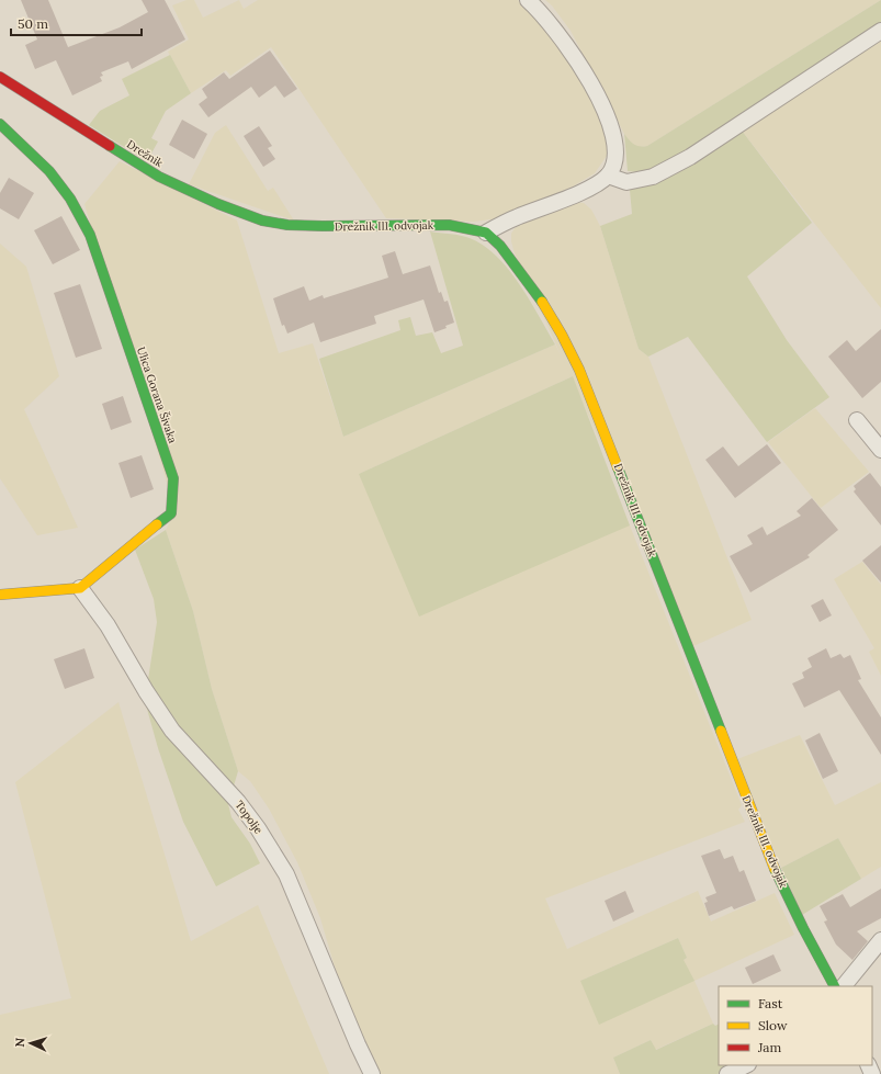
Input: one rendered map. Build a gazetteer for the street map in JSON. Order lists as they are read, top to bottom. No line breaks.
{"streets":{"street":["Drežnik","Drežnik III. odvojak","Ulica Gorana Šivaka","Topolje"]},"crossings":[["Drežnik","Drežnik III. odvojak"],["Ulica Gorana Šivaka","Topolje"]],"legend":["Fast","Slow","Jam"],"scale_bar":"50 m","north":"left"}
